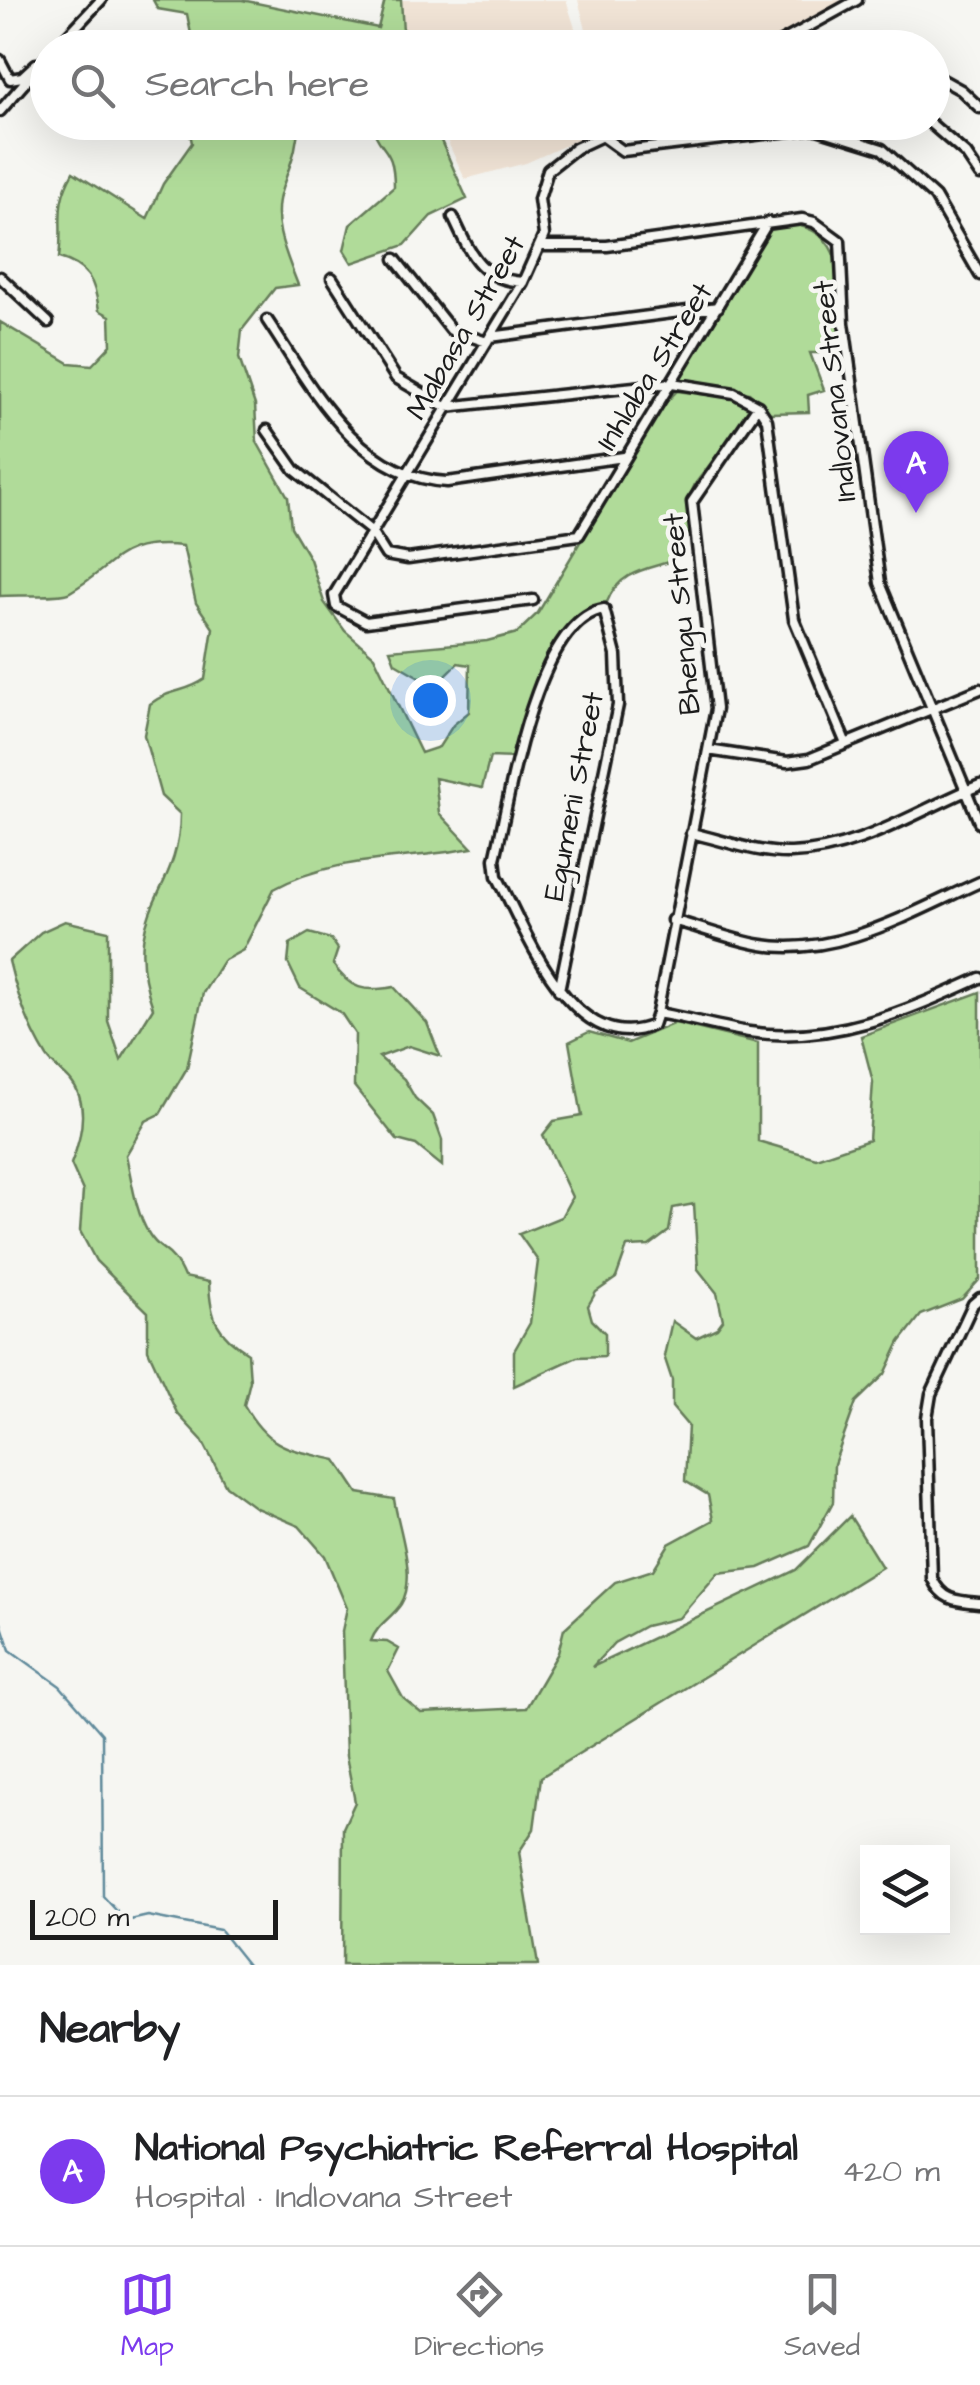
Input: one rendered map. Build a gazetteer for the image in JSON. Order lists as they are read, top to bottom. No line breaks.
{"streets":{"street":["Mabasa Street","Inhlaba Street","Indlovana Street","Bhengu Street","Egumeni Street"]},"crossings":[["Mabasa Street","Inhlaba Street"],["Mabasa Street","Indlovana Street"],["Inhlaba Street","Indlovana Street"]],"scale_bar":"200 m","page":{"search":"Search here","pins":"A","scale":"200 m","heading":"Nearby","list":[{"mark":"A","name":"National Psychiatric Referral Hospital","note":"Hospital · Indlovana Street","value":"420 m"}],"nav":["Map","Directions","Saved"]}}
